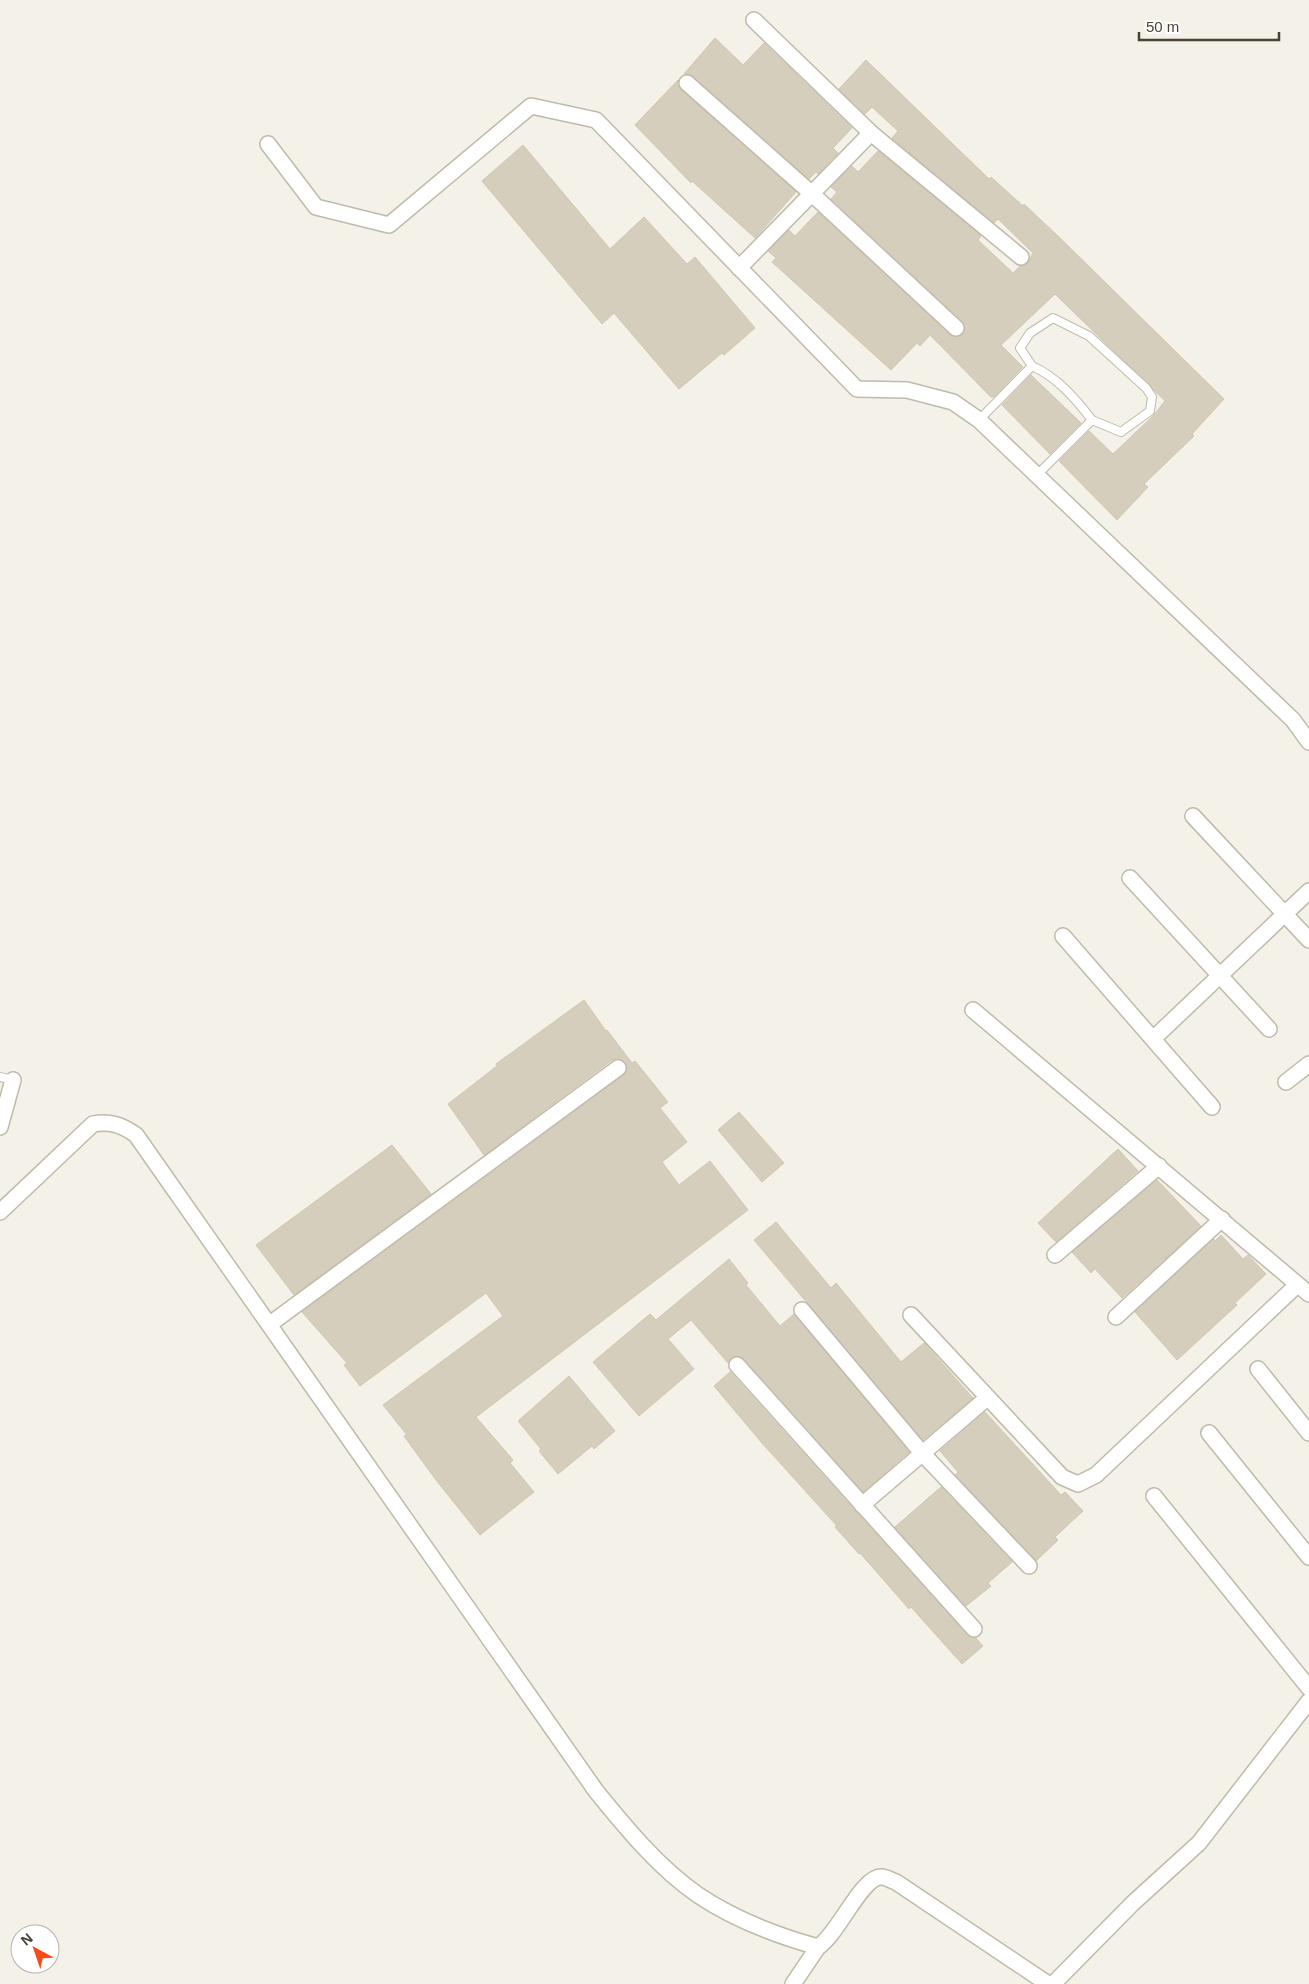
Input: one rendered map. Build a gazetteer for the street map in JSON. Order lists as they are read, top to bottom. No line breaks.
{"scale_bar":"50 m","north":"top left"}
